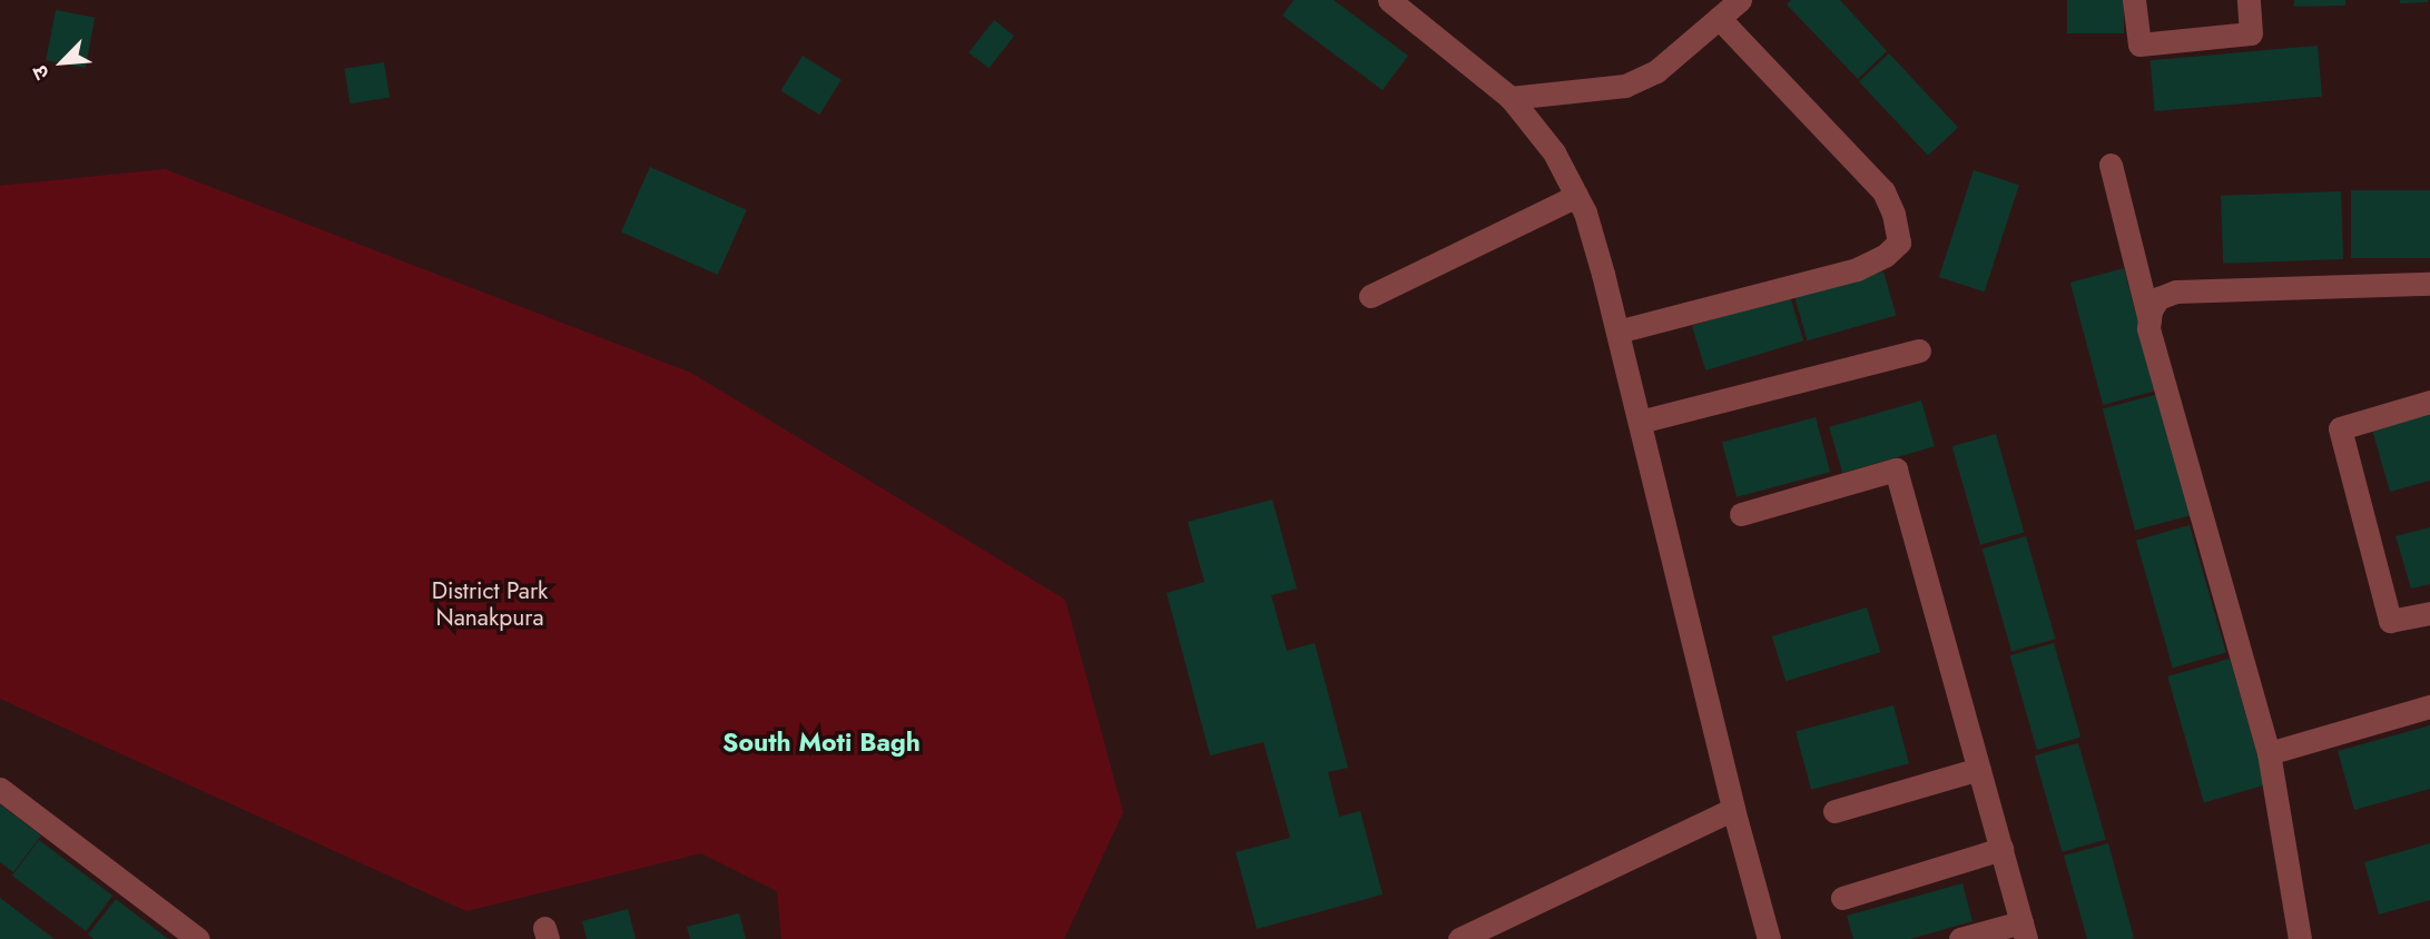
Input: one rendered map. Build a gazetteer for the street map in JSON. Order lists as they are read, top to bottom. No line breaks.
{"districts":["South Moti Bagh"],"parks":["District Park Nanakpura"],"north":"bottom left"}
